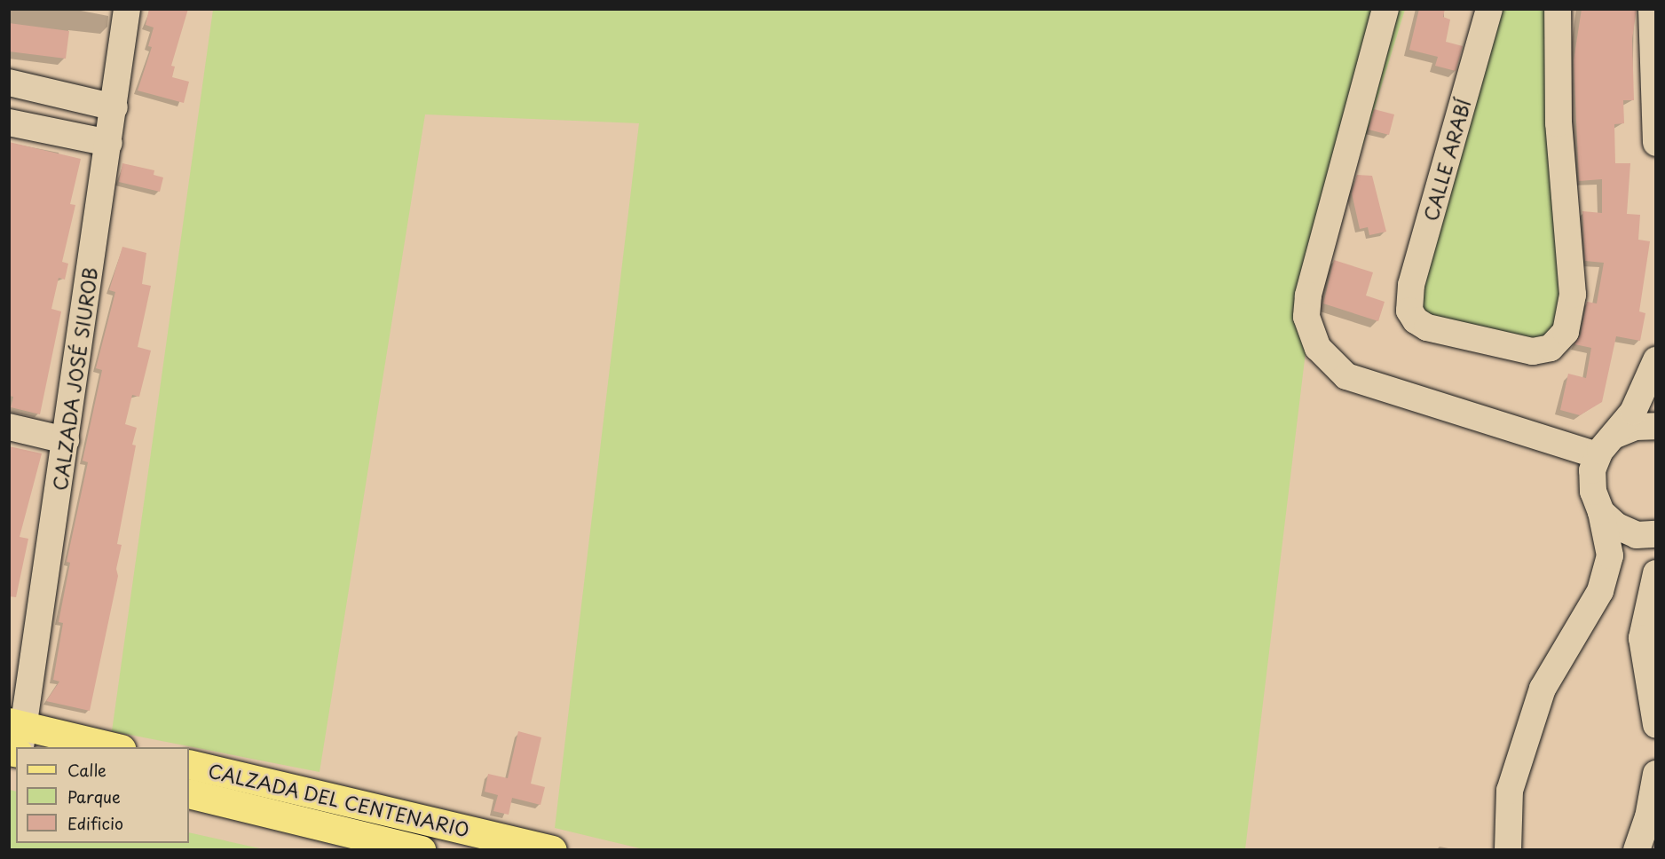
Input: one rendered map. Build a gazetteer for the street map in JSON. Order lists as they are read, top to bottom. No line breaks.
{"streets":{"main road":["CALZADA DEL CENTENARIO"],"street":["CALLE ARABÍ","CALZADA JOSÉ SIUROB"]},"legend":["Calle","Parque","Edificio"]}
